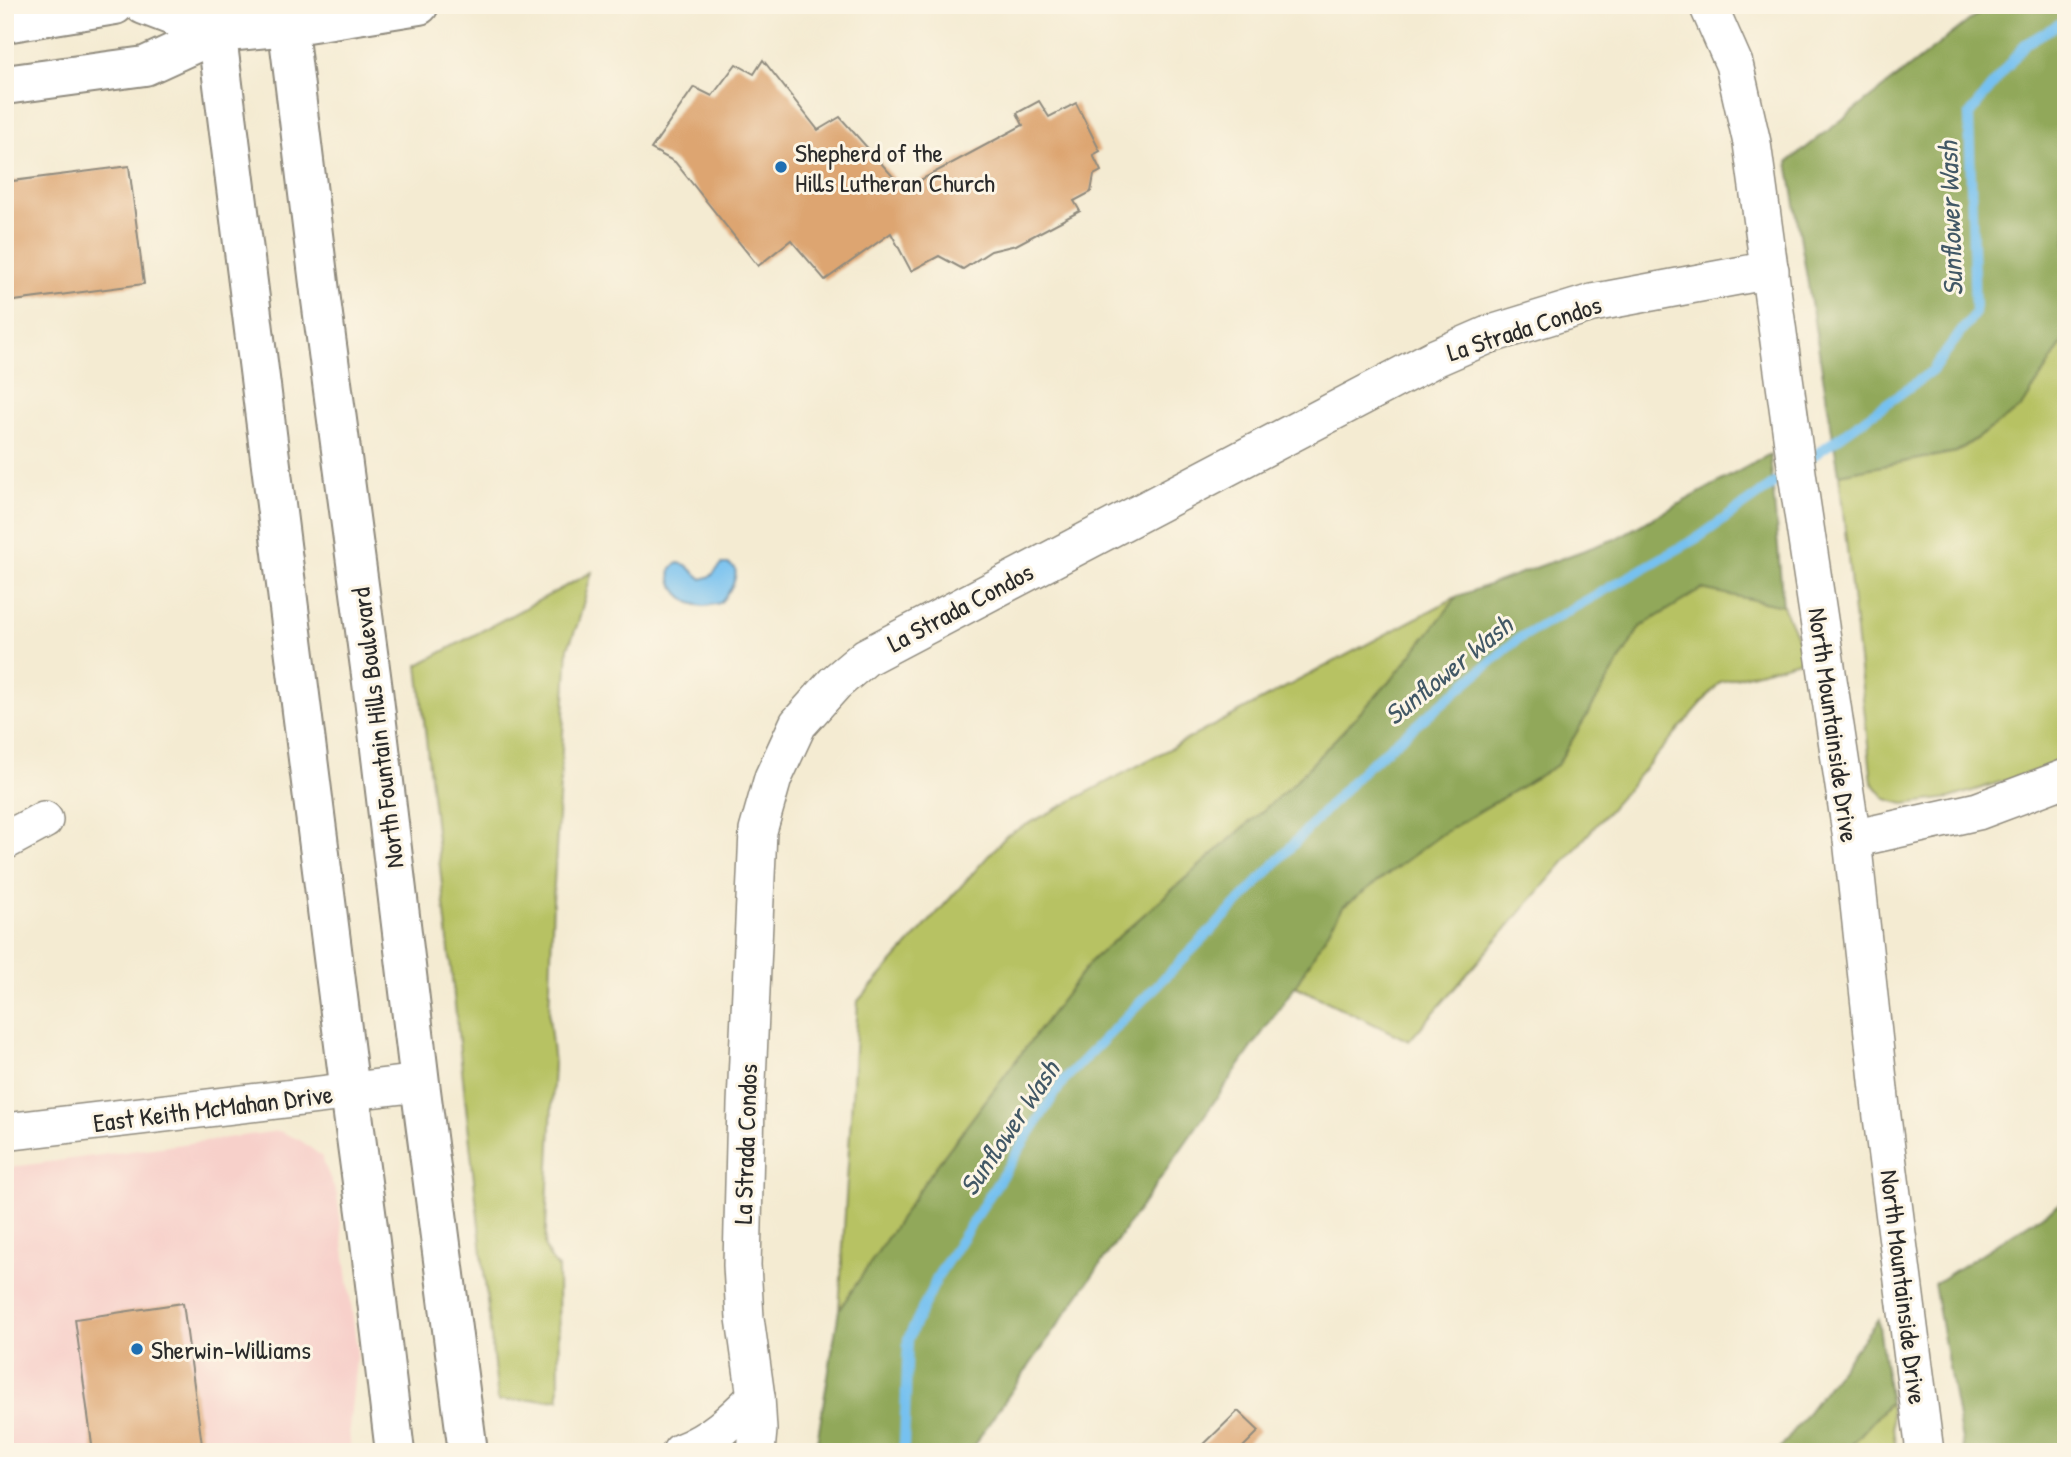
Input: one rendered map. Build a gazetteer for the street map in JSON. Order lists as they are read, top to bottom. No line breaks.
{"streets":{"main road":["North Fountain Hills Boulevard"],"street":["La Strada Condos","North Mountainside Drive","East Keith McMahan Drive"]},"crossings":[["La Strada Condos","North Mountainside Drive"],["North Fountain Hills Boulevard","East Keith McMahan Drive"]],"water":["Sunflower Wash"],"places":["Shepherd of the Hills Lutheran Church","Sherwin-Williams"]}
